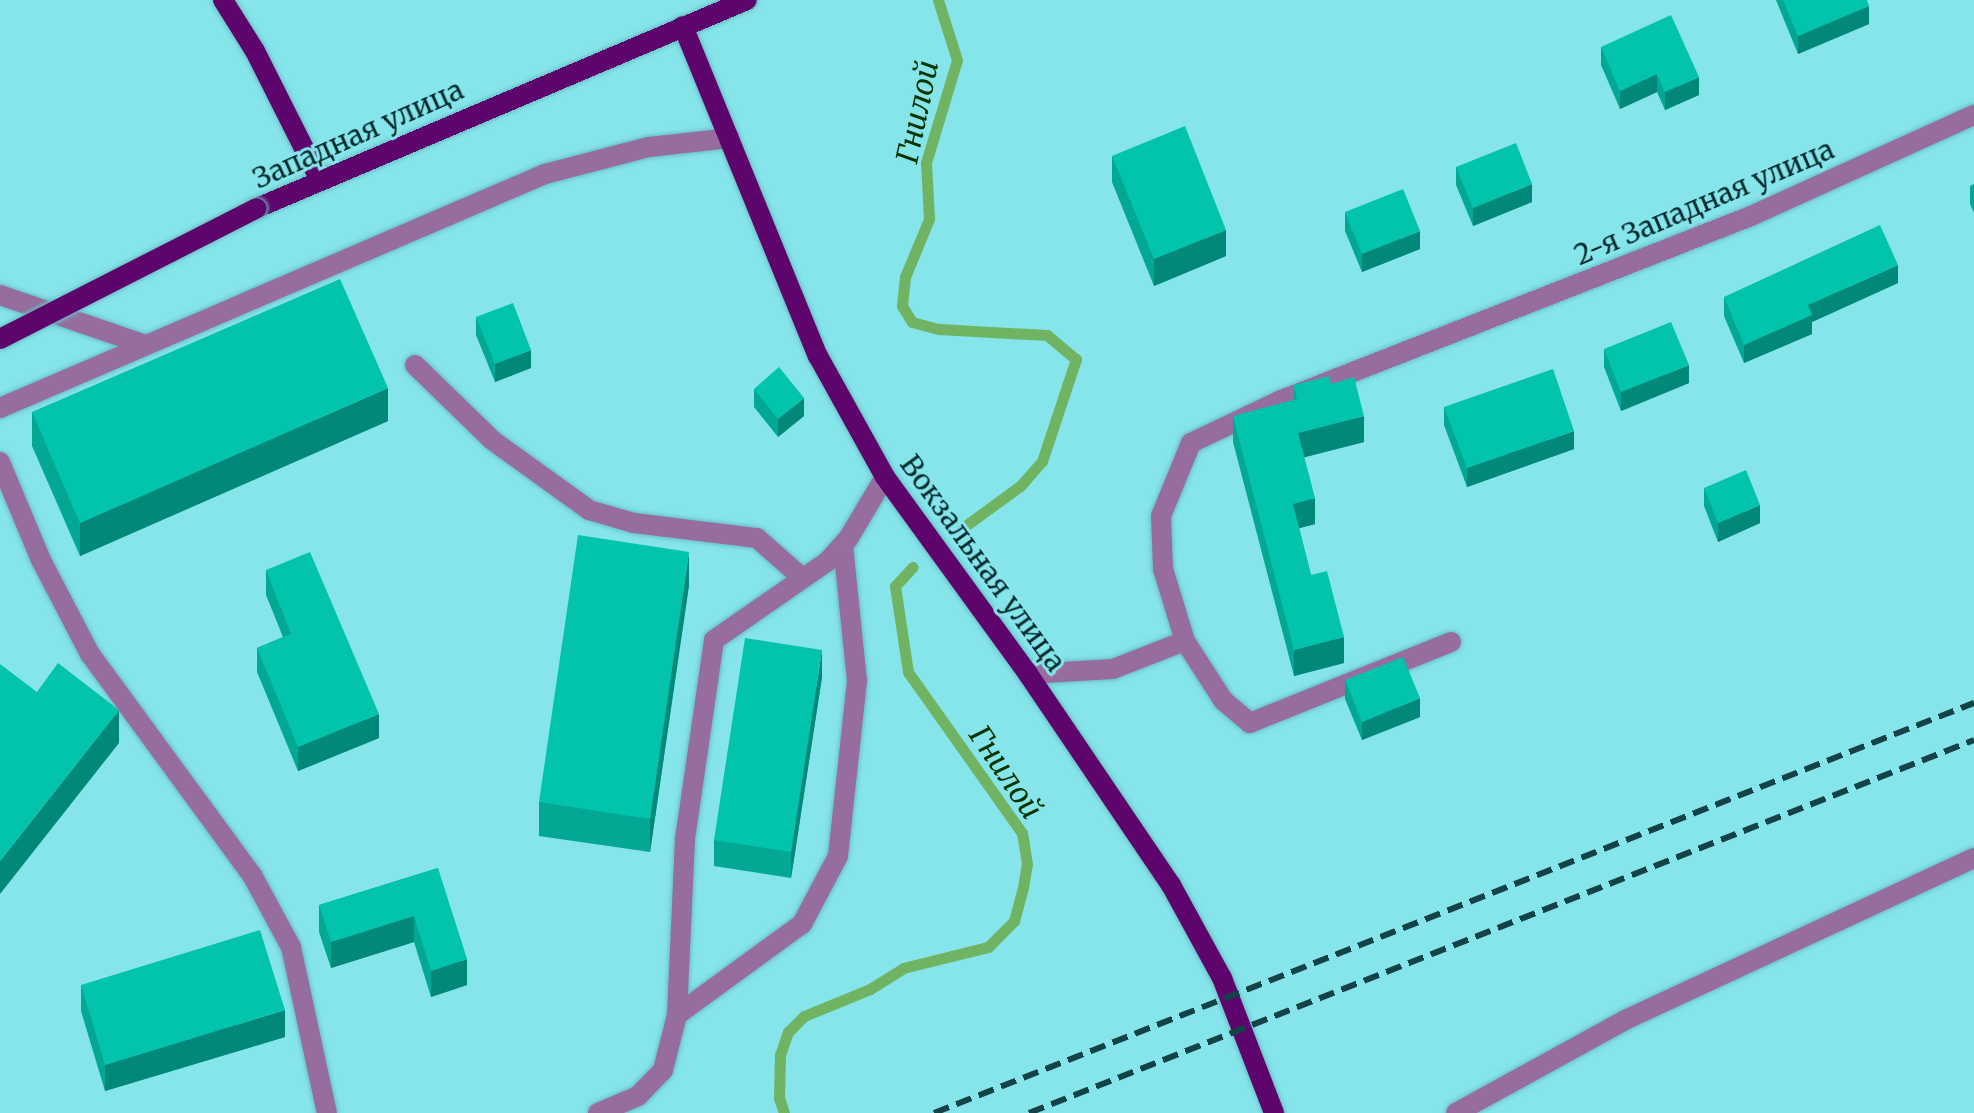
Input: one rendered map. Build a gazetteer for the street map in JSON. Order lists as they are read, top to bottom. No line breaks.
{"streets":{"main road":["Западная улица","Вокзальная улица"],"lane":["2-я Западная улица"]},"crossings":[["Западная улица","Вокзальная улица"]],"water":["Гнилой"]}
